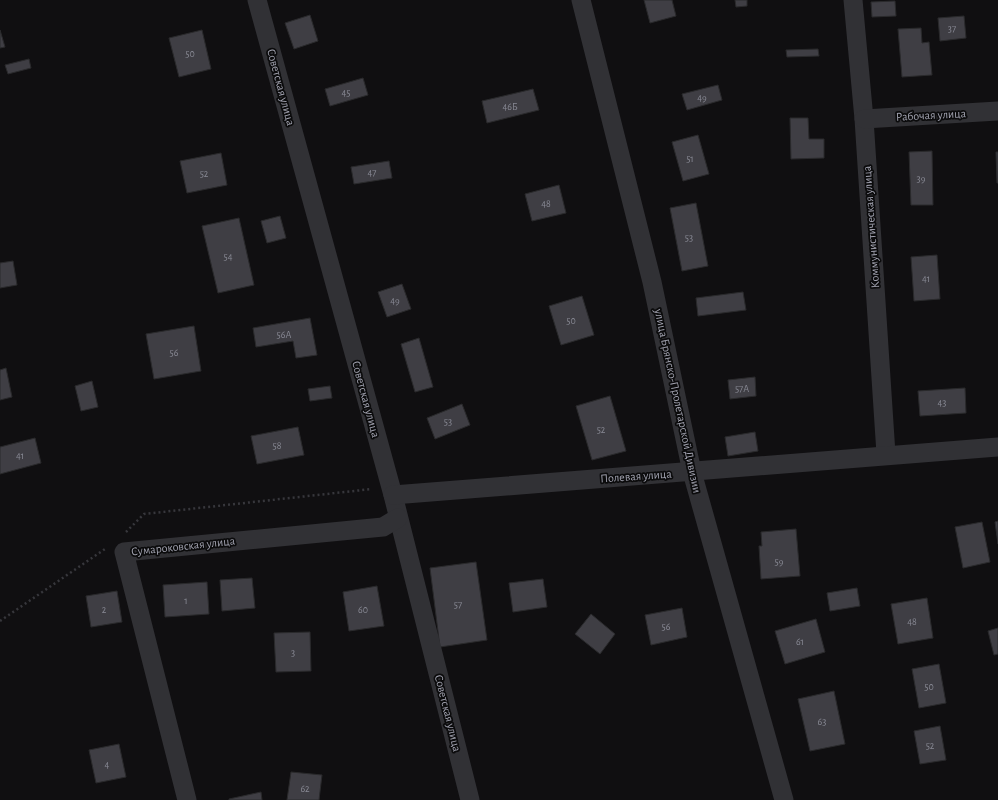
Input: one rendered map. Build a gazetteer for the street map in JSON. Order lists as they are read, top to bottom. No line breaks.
{"streets":{"street":["Советская улица","Рабочая улица","Коммунистическая улица","улица Брянско-Пролетарской Дивизии","Полевая улица","Сумароковская улица"]},"crossings":[["Советская улица","Полевая улица"],["Советская улица","Сумароковская улица"],["Рабочая улица","Коммунистическая улица"],["Коммунистическая улица","Полевая улица"],["улица Брянско-Пролетарской Дивизии","Полевая улица"]],"house_numbers":["37","50","45","49","46Б","51","47","52","39","48","53","54","41","49","50","56А","56","57А","43","53","52","58","41","59","1","57","2","60","48","56","61","3","50","63","52","4","62"]}
